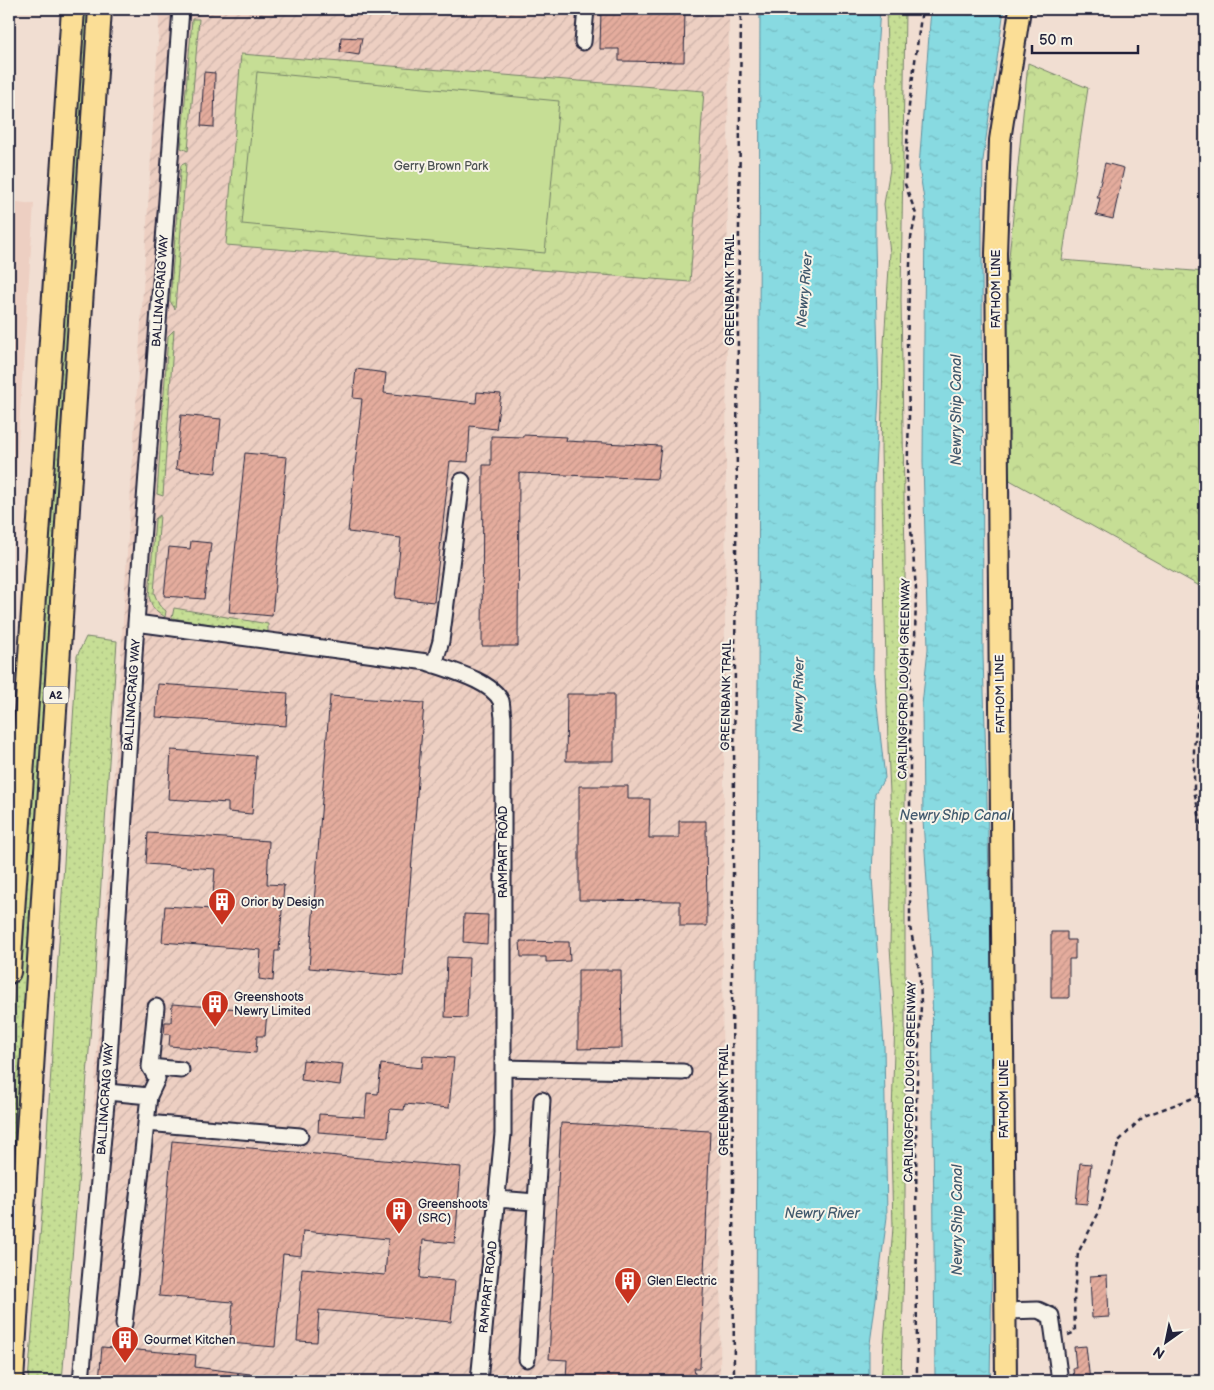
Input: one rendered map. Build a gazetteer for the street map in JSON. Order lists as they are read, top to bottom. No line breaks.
{"streets":{"highway":["A2"],"main road":["FATHOM LINE"],"street":["BALLINACRAIG WAY","RAMPART ROAD"],"path":["GREENBANK TRAIL","CARLINGFORD LOUGH GREENWAY"]},"crossings":[["BALLINACRAIG WAY","RAMPART ROAD"]],"water":["Newry River","Newry Ship Canal"],"parks":["Gerry Brown Park"],"places":{"building":["Orior by Design","Greenshoots Newry Limited","Greenshoots (SRC)","Glen Electric","Gourmet Kitchen"]},"scale_bar":"50 m","north":"bottom left"}
